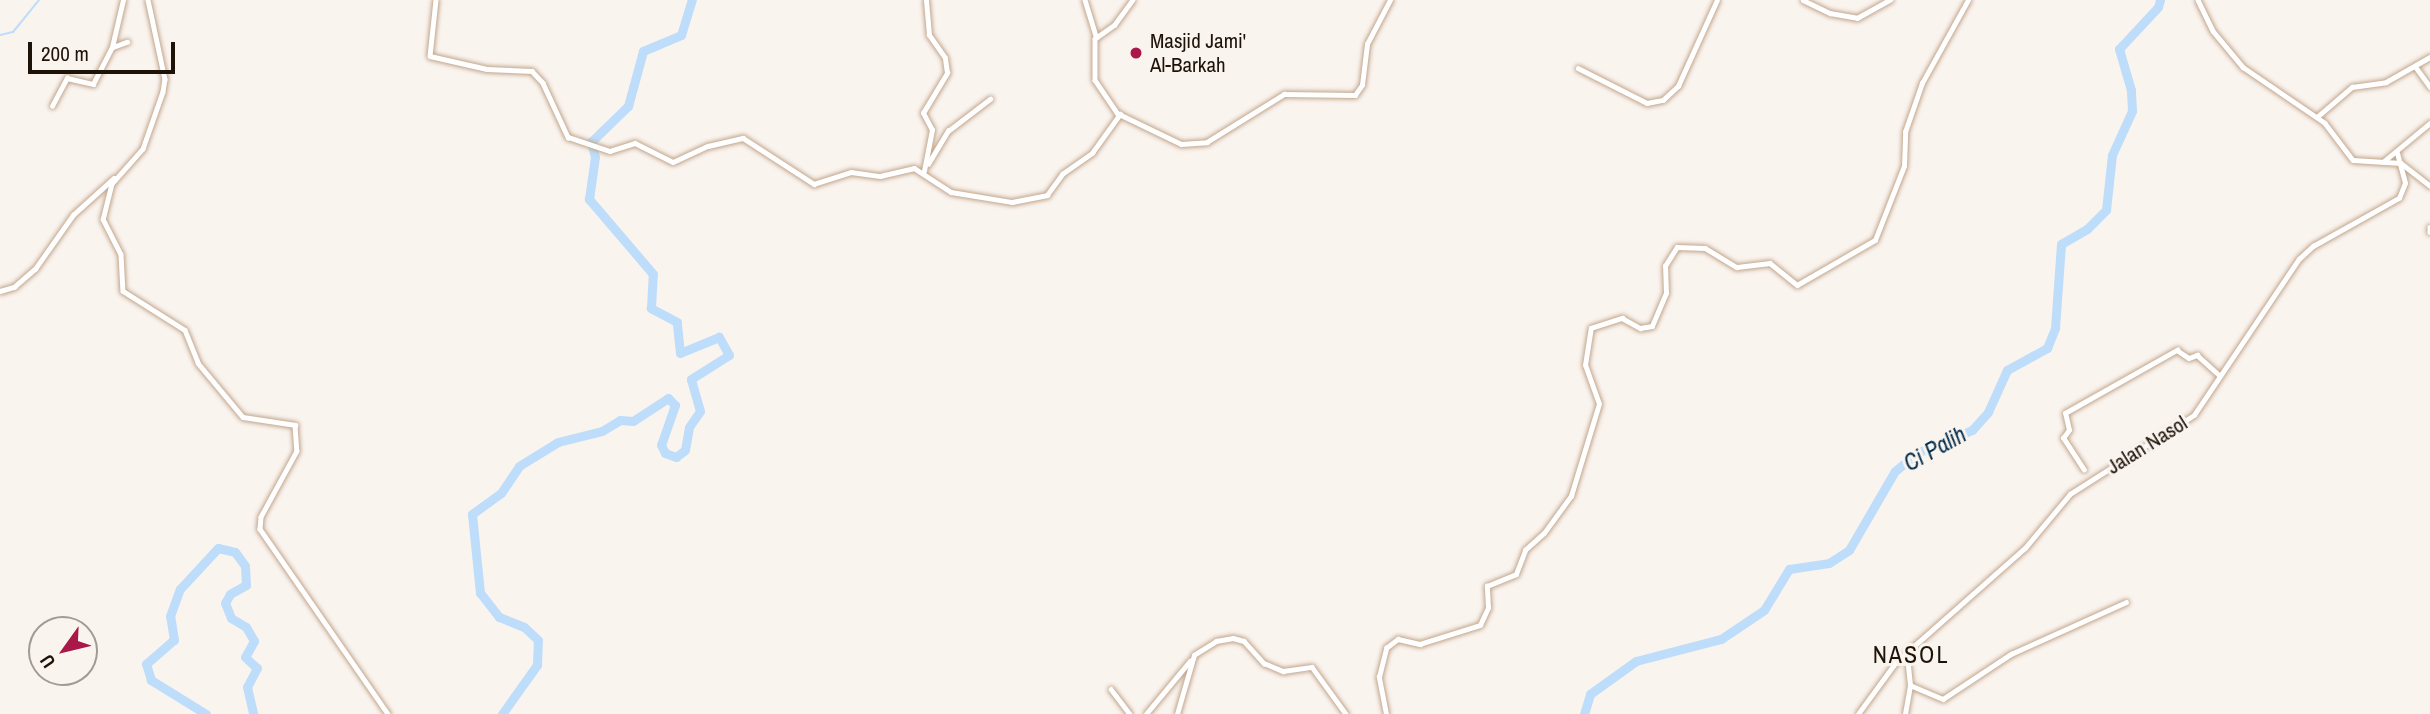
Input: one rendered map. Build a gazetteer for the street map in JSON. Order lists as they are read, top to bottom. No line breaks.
{"streets":{"street":["Jalan Nasol"]},"districts":["NASOL"],"water":["Ci Palih"],"places":["Masjid Jami' Al-Barkah"],"scale_bar":"200 m","north":"bottom left"}
